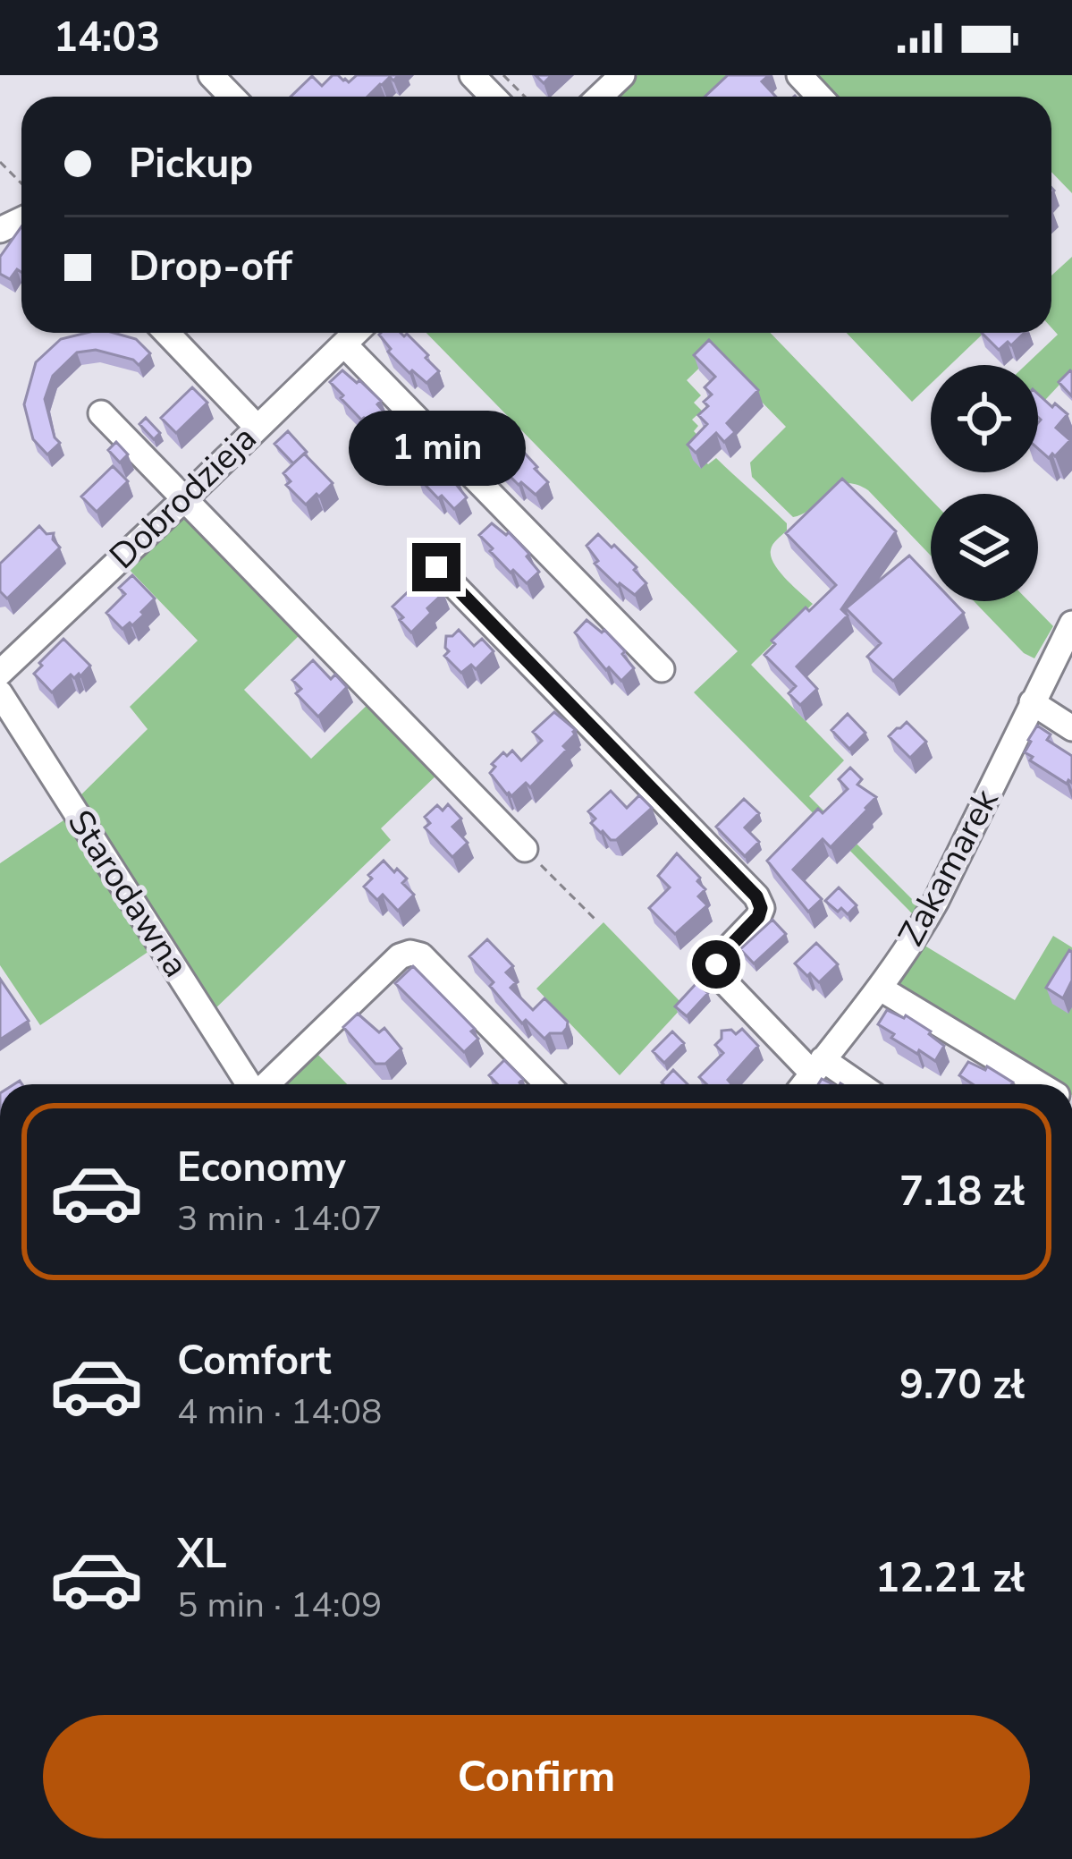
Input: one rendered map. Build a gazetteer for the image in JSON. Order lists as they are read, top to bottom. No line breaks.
{"streets":{"street":["Dobrodzieja","Zakamarek","Starodawna"]},"page":{"status":"14:03","banner":["Pickup","Drop-off"],"bubble":"1 min","list":[{"name":"Economy","note":"3 min · 14:07","value":"7.18 zł"},{"name":"Comfort","note":"4 min · 14:08","value":"9.70 zł"},{"name":"XL","note":"5 min · 14:09","value":"12.21 zł"}],"buttons":"Confirm"}}
